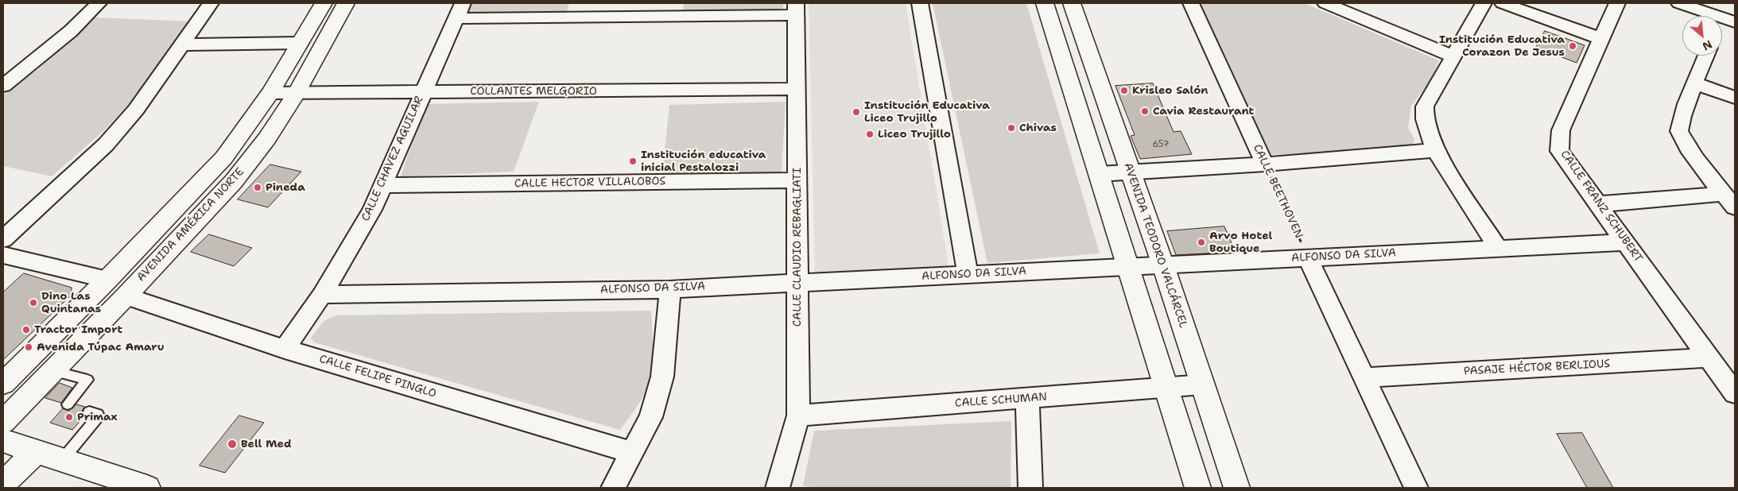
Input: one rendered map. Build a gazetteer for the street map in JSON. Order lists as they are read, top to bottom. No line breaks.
{"streets":{"main road":["AVENIDA AMÉRICA NORTE","AVENIDA TEODORO VALCÁRCEL"],"street":["COLLANTES MELGORIO","CALLE CHAVEZ AGUILAR","CALLE HECTOR VILLALOBOS","CALLE BEETHOVEN","CALLE FRANZ SCHUBERT","CALLE CLAUDIO REBAGLIATI","ALFONSO DA SILVA","PASAJE HÉCTOR BERLIOUS","CALLE FELIPE PINGLO","CALLE SCHUMAN"]},"crossings":[["COLLANTES MELGORIO","CALLE CHAVEZ AGUILAR"],["COLLANTES MELGORIO","AVENIDA AMÉRICA NORTE"],["COLLANTES MELGORIO","CALLE CLAUDIO REBAGLIATI"],["CALLE CHAVEZ AGUILAR","CALLE HECTOR VILLALOBOS"],["CALLE CHAVEZ AGUILAR","ALFONSO DA SILVA"],["CALLE CHAVEZ AGUILAR","CALLE FELIPE PINGLO"],["CALLE HECTOR VILLALOBOS","CALLE CLAUDIO REBAGLIATI"],["CALLE BEETHOVEN","ALFONSO DA SILVA"],["CALLE FRANZ SCHUBERT","ALFONSO DA SILVA"],["CALLE FRANZ SCHUBERT","PASAJE HÉCTOR BERLIOUS"],["AVENIDA AMÉRICA NORTE","CALLE FELIPE PINGLO"],["AVENIDA TEODORO VALCÁRCEL","ALFONSO DA SILVA"],["AVENIDA TEODORO VALCÁRCEL","CALLE SCHUMAN"],["CALLE CLAUDIO REBAGLIATI","ALFONSO DA SILVA"],["CALLE CLAUDIO REBAGLIATI","CALLE SCHUMAN"]],"places":["Institución Educativa Corazon De Jesus","Krisleo Salón","Cavia Restaurant","Institución Educativa Liceo Trujillo","Chivas","Liceo Trujillo","Institución educativa inicial Pestalozzi","Pineda","Arvo Hotel Boutique","Dino Las Quintanas","Tractor Import","Avenida Túpac Amaru","Primax","Bell Med"],"house_numbers":["657"],"north":"bottom right"}
